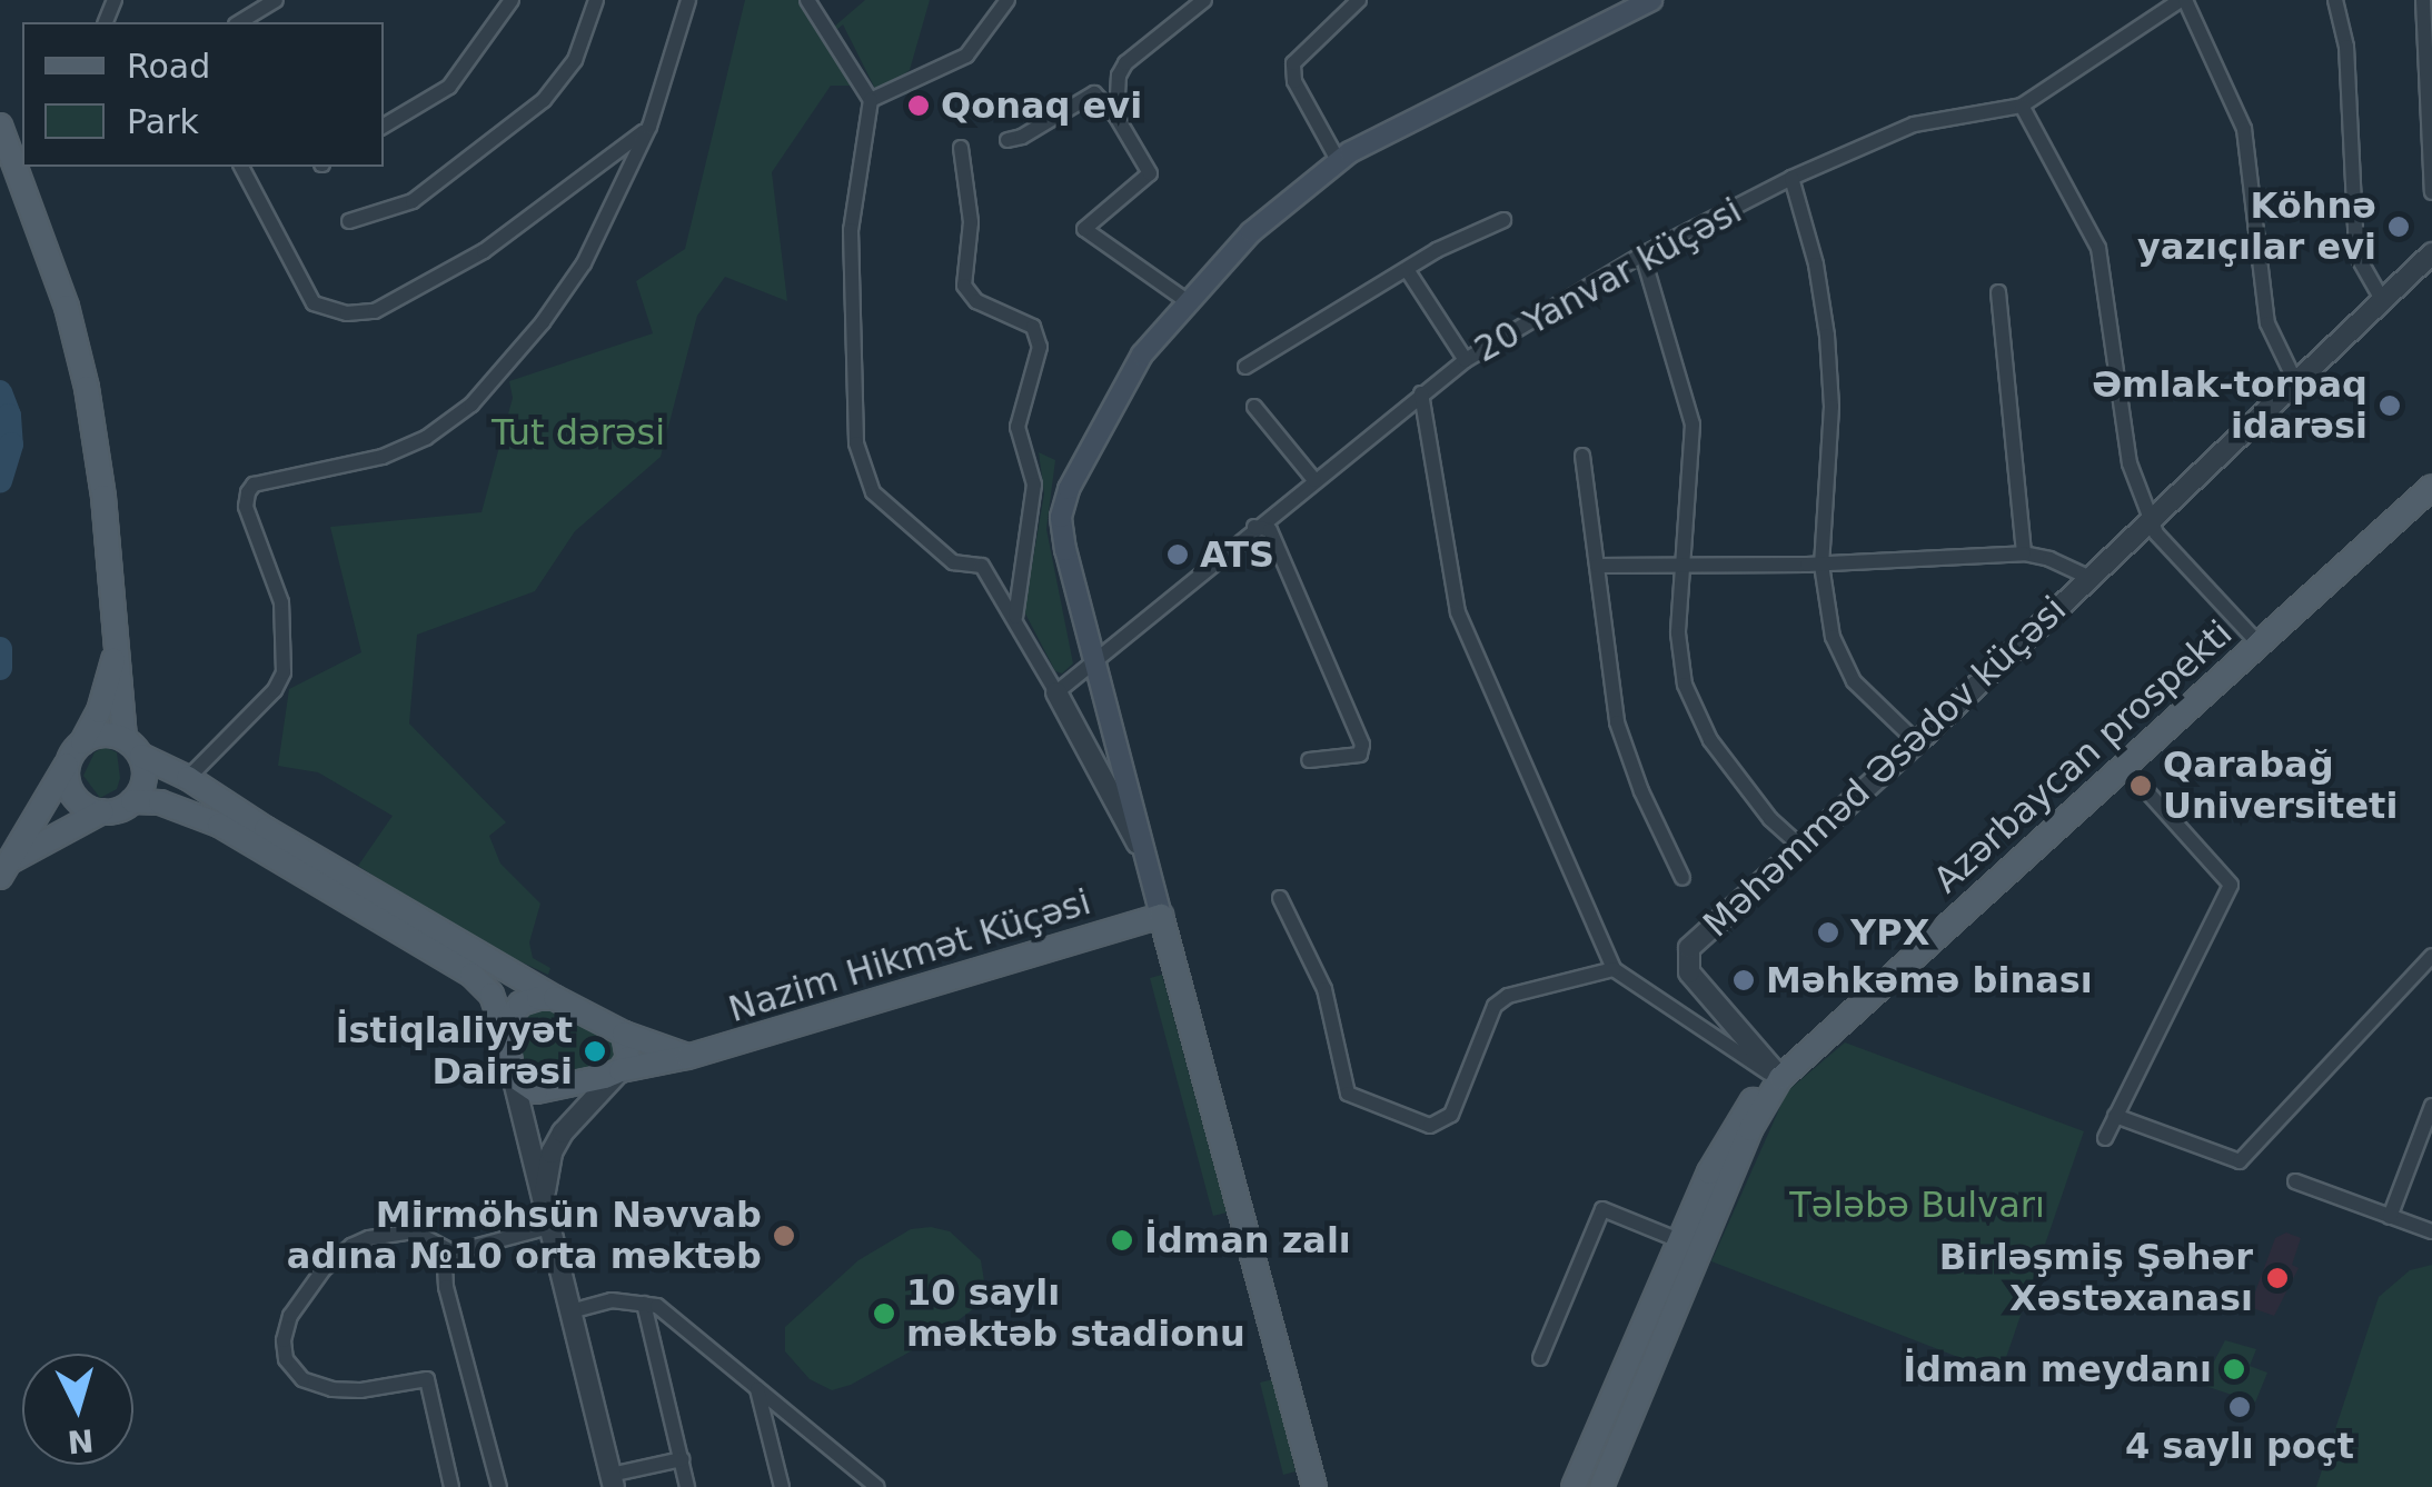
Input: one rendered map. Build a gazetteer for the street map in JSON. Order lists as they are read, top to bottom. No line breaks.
{"streets":{"main road":["Azərbaycan prospekti","Nazim Hikmət Küçəsi"],"street":["20 Yanvar küçəsi","Məhəmməd Əsədov küçəsi"]},"crossings":[["Azərbaycan prospekti","Məhəmməd Əsədov küçəsi"]],"parks":["Tut dərəsi","Tələbə Bulvarı"],"places":["Qonaq evi","Köhnə yazıçılar evi","Əmlak-torpaq idarəsi","ATS","Qarabağ Universiteti","YPX","Məhkəmə binası","İstiqlaliyyət Dairəsi","Mirmöhsün Nəvvab adına №10 orta məktəb","İdman zalı","Birləşmiş Şəhər Xəstəxanası","10 saylı məktəb stadionu","İdman meydanı","4 saylı poçt"],"legend":["Road","Park"],"north":"bottom"}
